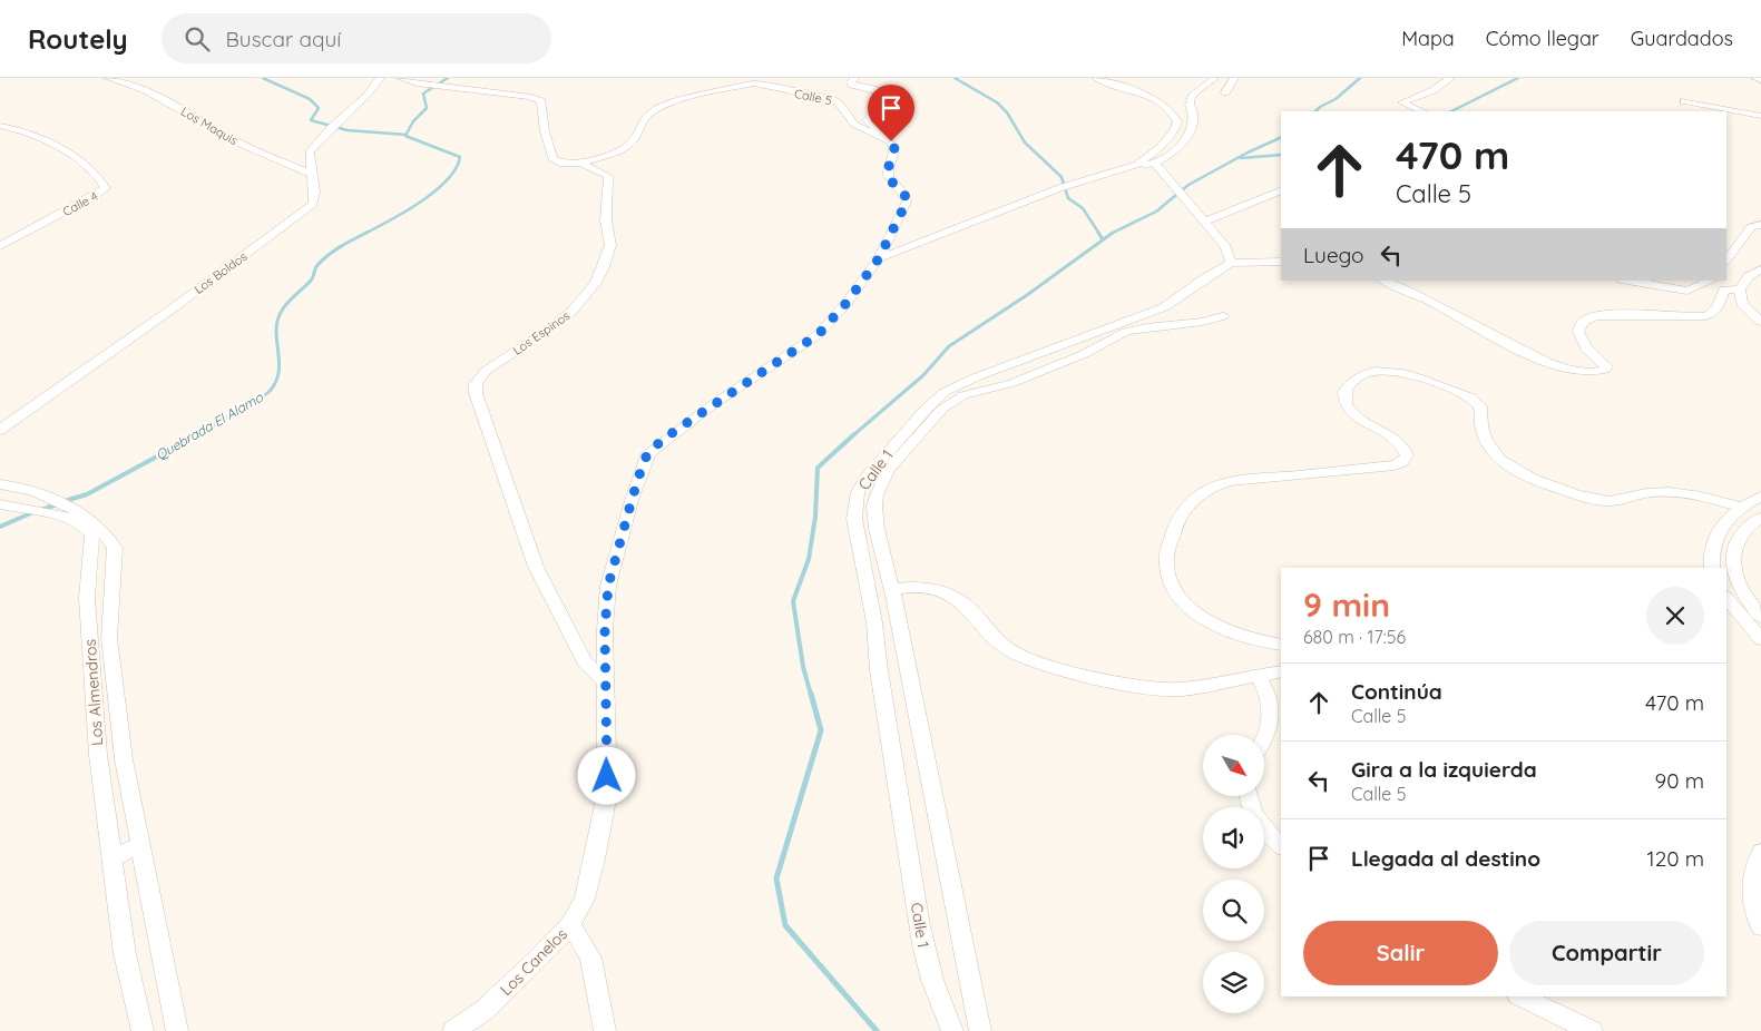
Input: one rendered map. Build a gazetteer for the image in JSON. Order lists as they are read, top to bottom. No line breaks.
{"streets":{"street":["Calle 5","Los Maquis","Calle 4","Los Boldos","Los Espinos","Calle 1","Los Almendros","Los Canelos"]},"crossings":[["Los Maquis","Los Boldos"],["Los Espinos","Los Canelos"]],"water":["Quebrada El Alamo"],"north":"bottom right","page":{"header":"Routely","search":"Buscar aquí","nav":["Mapa","Cómo llegar","Guardados"],"turn":["470 m","Calle 5"],"then":"Luego","heading":["9 min","680 m · 17:56"],"list":[{"name":"Continúa","note":"Calle 5","value":"470 m"},{"name":"Gira a la izquierda","note":"Calle 5","value":"90 m"},{"name":"Llegada al destino","value":"120 m"}],"buttons":["Salir","Compartir"]}}
